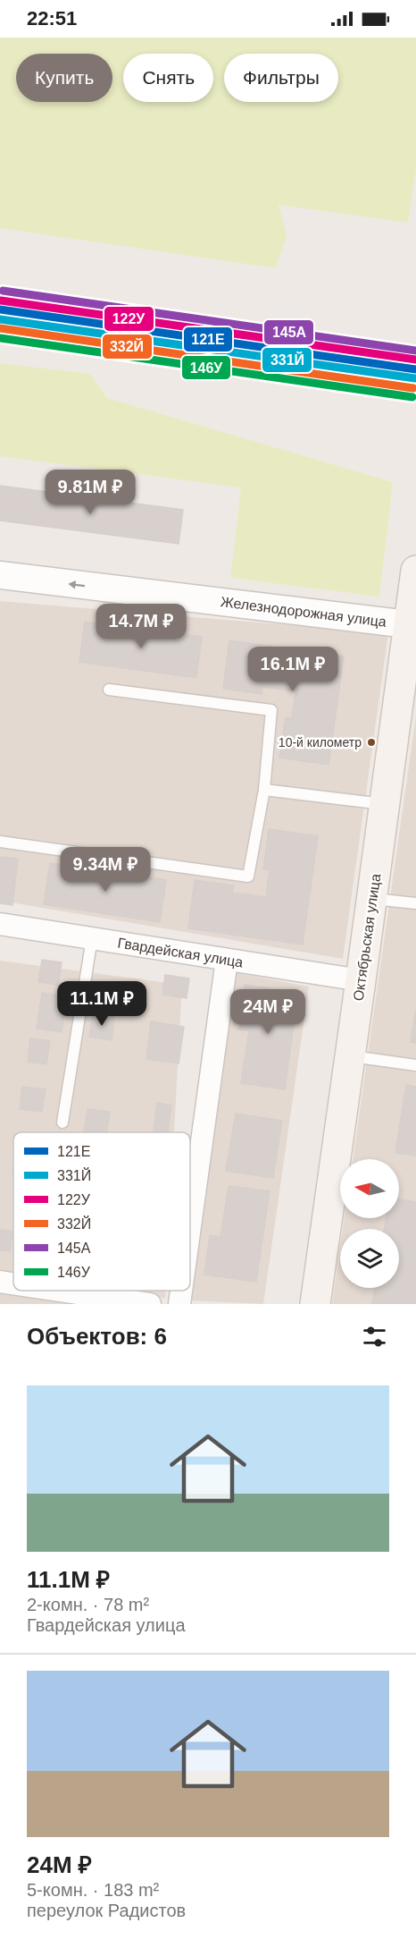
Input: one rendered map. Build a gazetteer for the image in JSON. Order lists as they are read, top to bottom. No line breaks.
{"streets":{"main road":["Октябрьская улица"],"street":["Железнодорожная улица","Гвардейская улица"]},"crossings":[["Железнодорожная улица","Октябрьская улица"],["Октябрьская улица","Гвардейская улица"]],"one_way":["Железнодорожная улица"],"places":["10-й километр"],"lines":["transit line 145А","transit line 122У","transit line 121Е","transit line 331Й","transit line 332Й","transit line 146У"],"legend":["121Е","331Й","122У","332Й","145А","146У"],"north":"left","page":{"status":"22:51","chip":["Купить","Снять","Фильтры"],"price":["9.81M ₽","14.7M ₽","16.1M ₽","9.34M ₽","11.1M ₽","24M ₽"],"heading":"Объектов: 6","list":[{"name":"11.1M ₽","note":"2-комн. · 78 m² · Гвардейская улица"},{"name":"24M ₽","note":"5-комн. · 183 m² · переулок Радистов"}]}}
